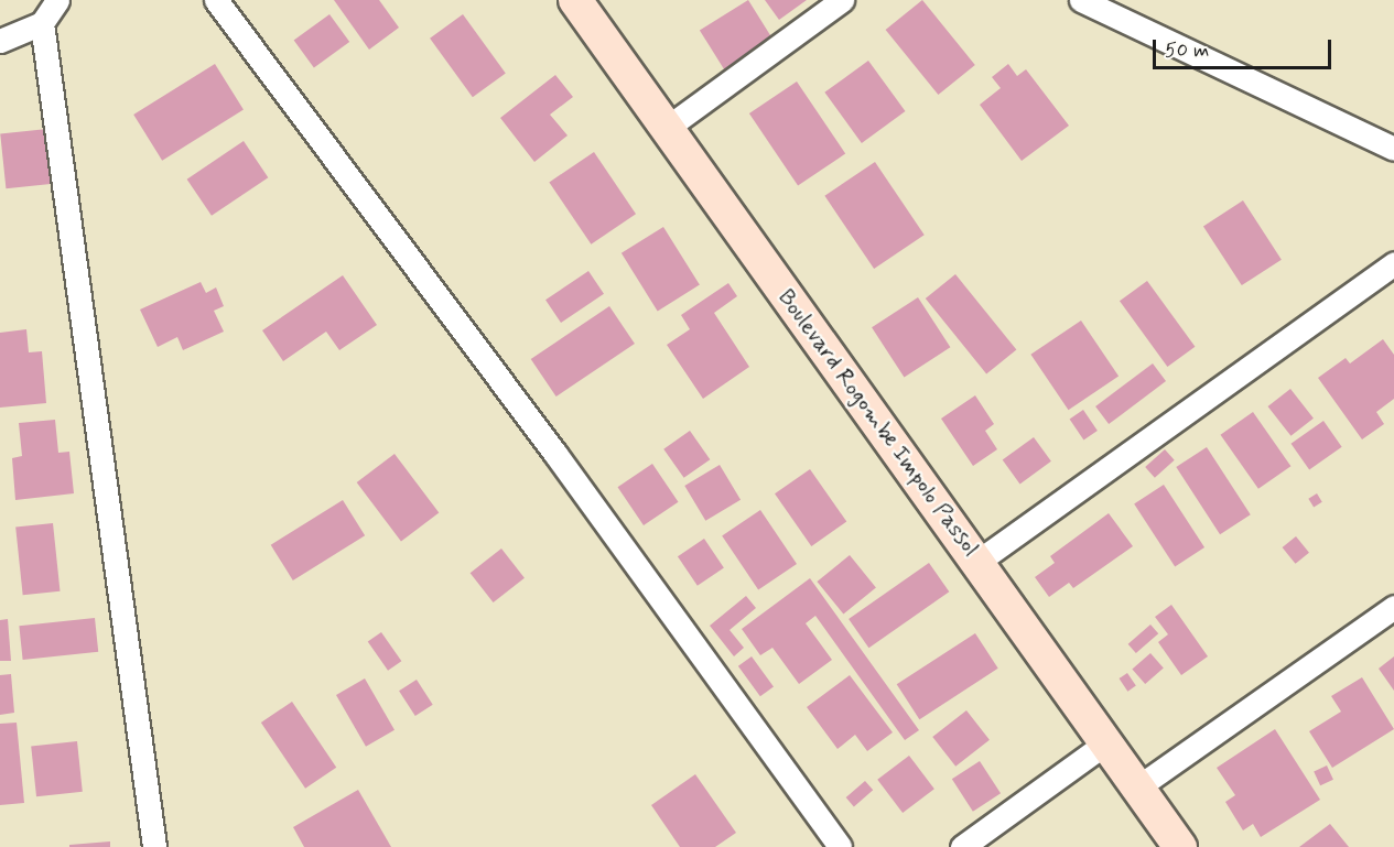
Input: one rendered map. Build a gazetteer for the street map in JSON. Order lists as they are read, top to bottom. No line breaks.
{"streets":{"street":["Boulevard Rogombe Impolo Passol"]},"scale_bar":"50 m"}
